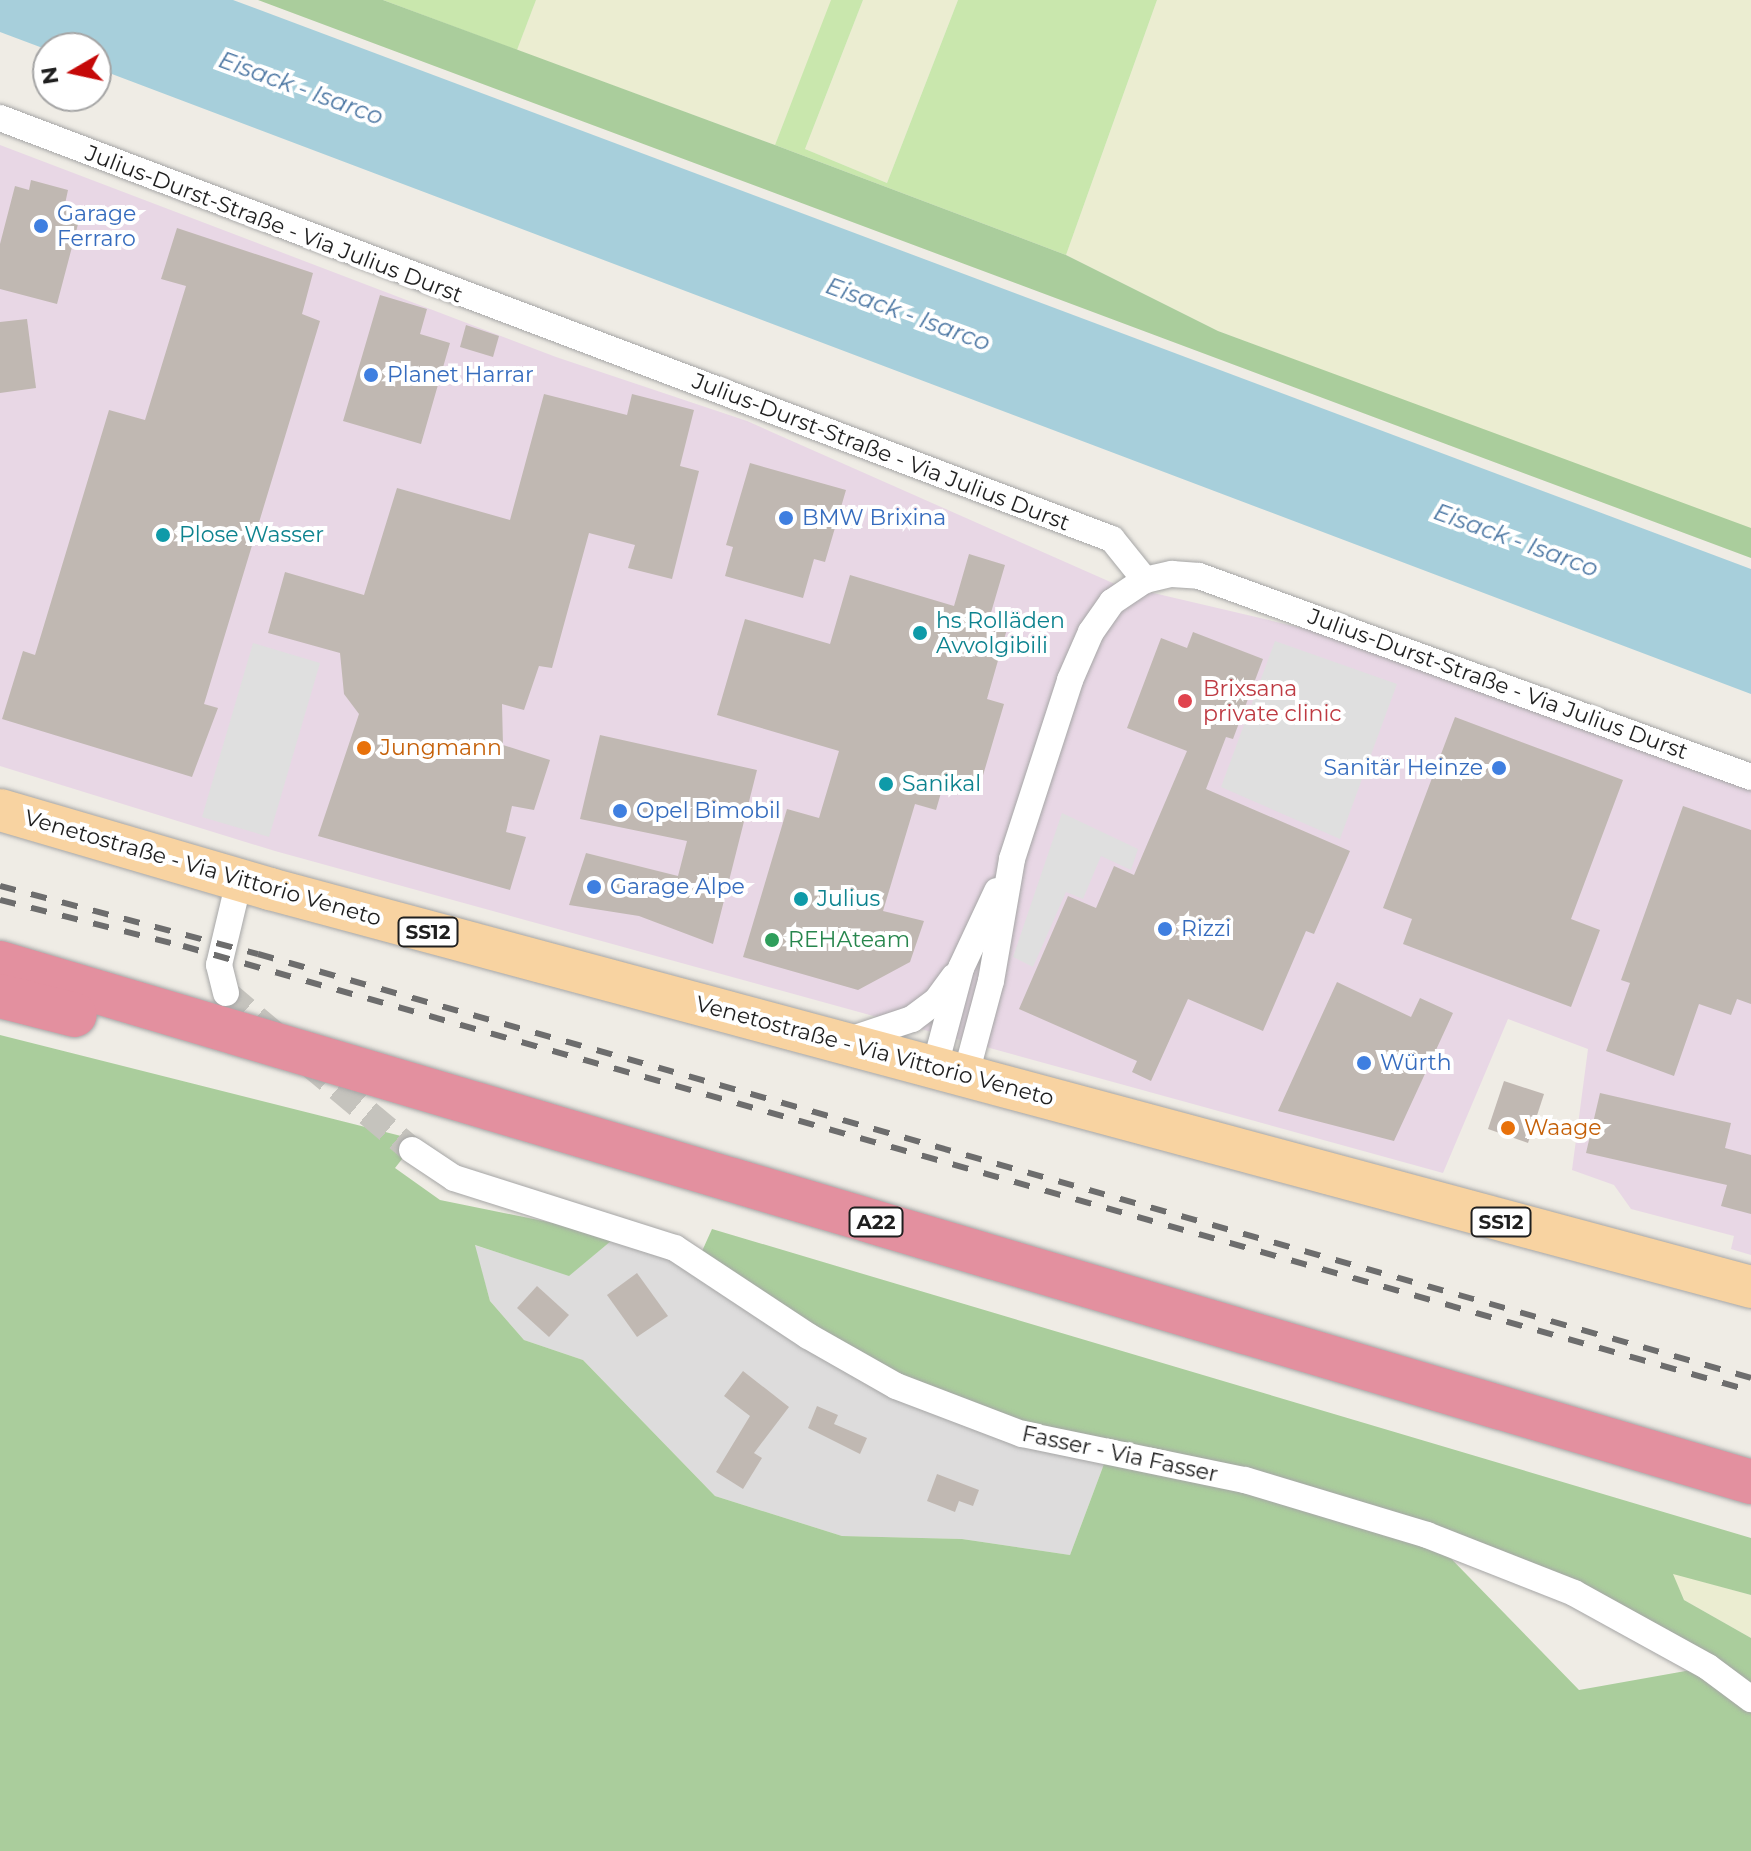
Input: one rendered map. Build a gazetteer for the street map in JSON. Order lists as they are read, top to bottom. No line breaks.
{"streets":{"highway":["A22"],"main road":["Venetostraße - Via Vittorio Veneto","SS12"],"street":["Julius-Durst-Straße - Via Julius Durst","Fasser - Via Fasser"]},"water":["Eisack - Isarco"],"places":["Garage Ferraro","Planet Harrar","BMW Brixina","Plose Wasser","hs Rolläden Avvolgibili","Brixsana private clinic","Jungmann","Sanitär Heinze","Sanikal","Opel Bimobil","Garage Alpe","Julius","Rizzi","REHAteam","Würth","Waage"],"north":"left"}
